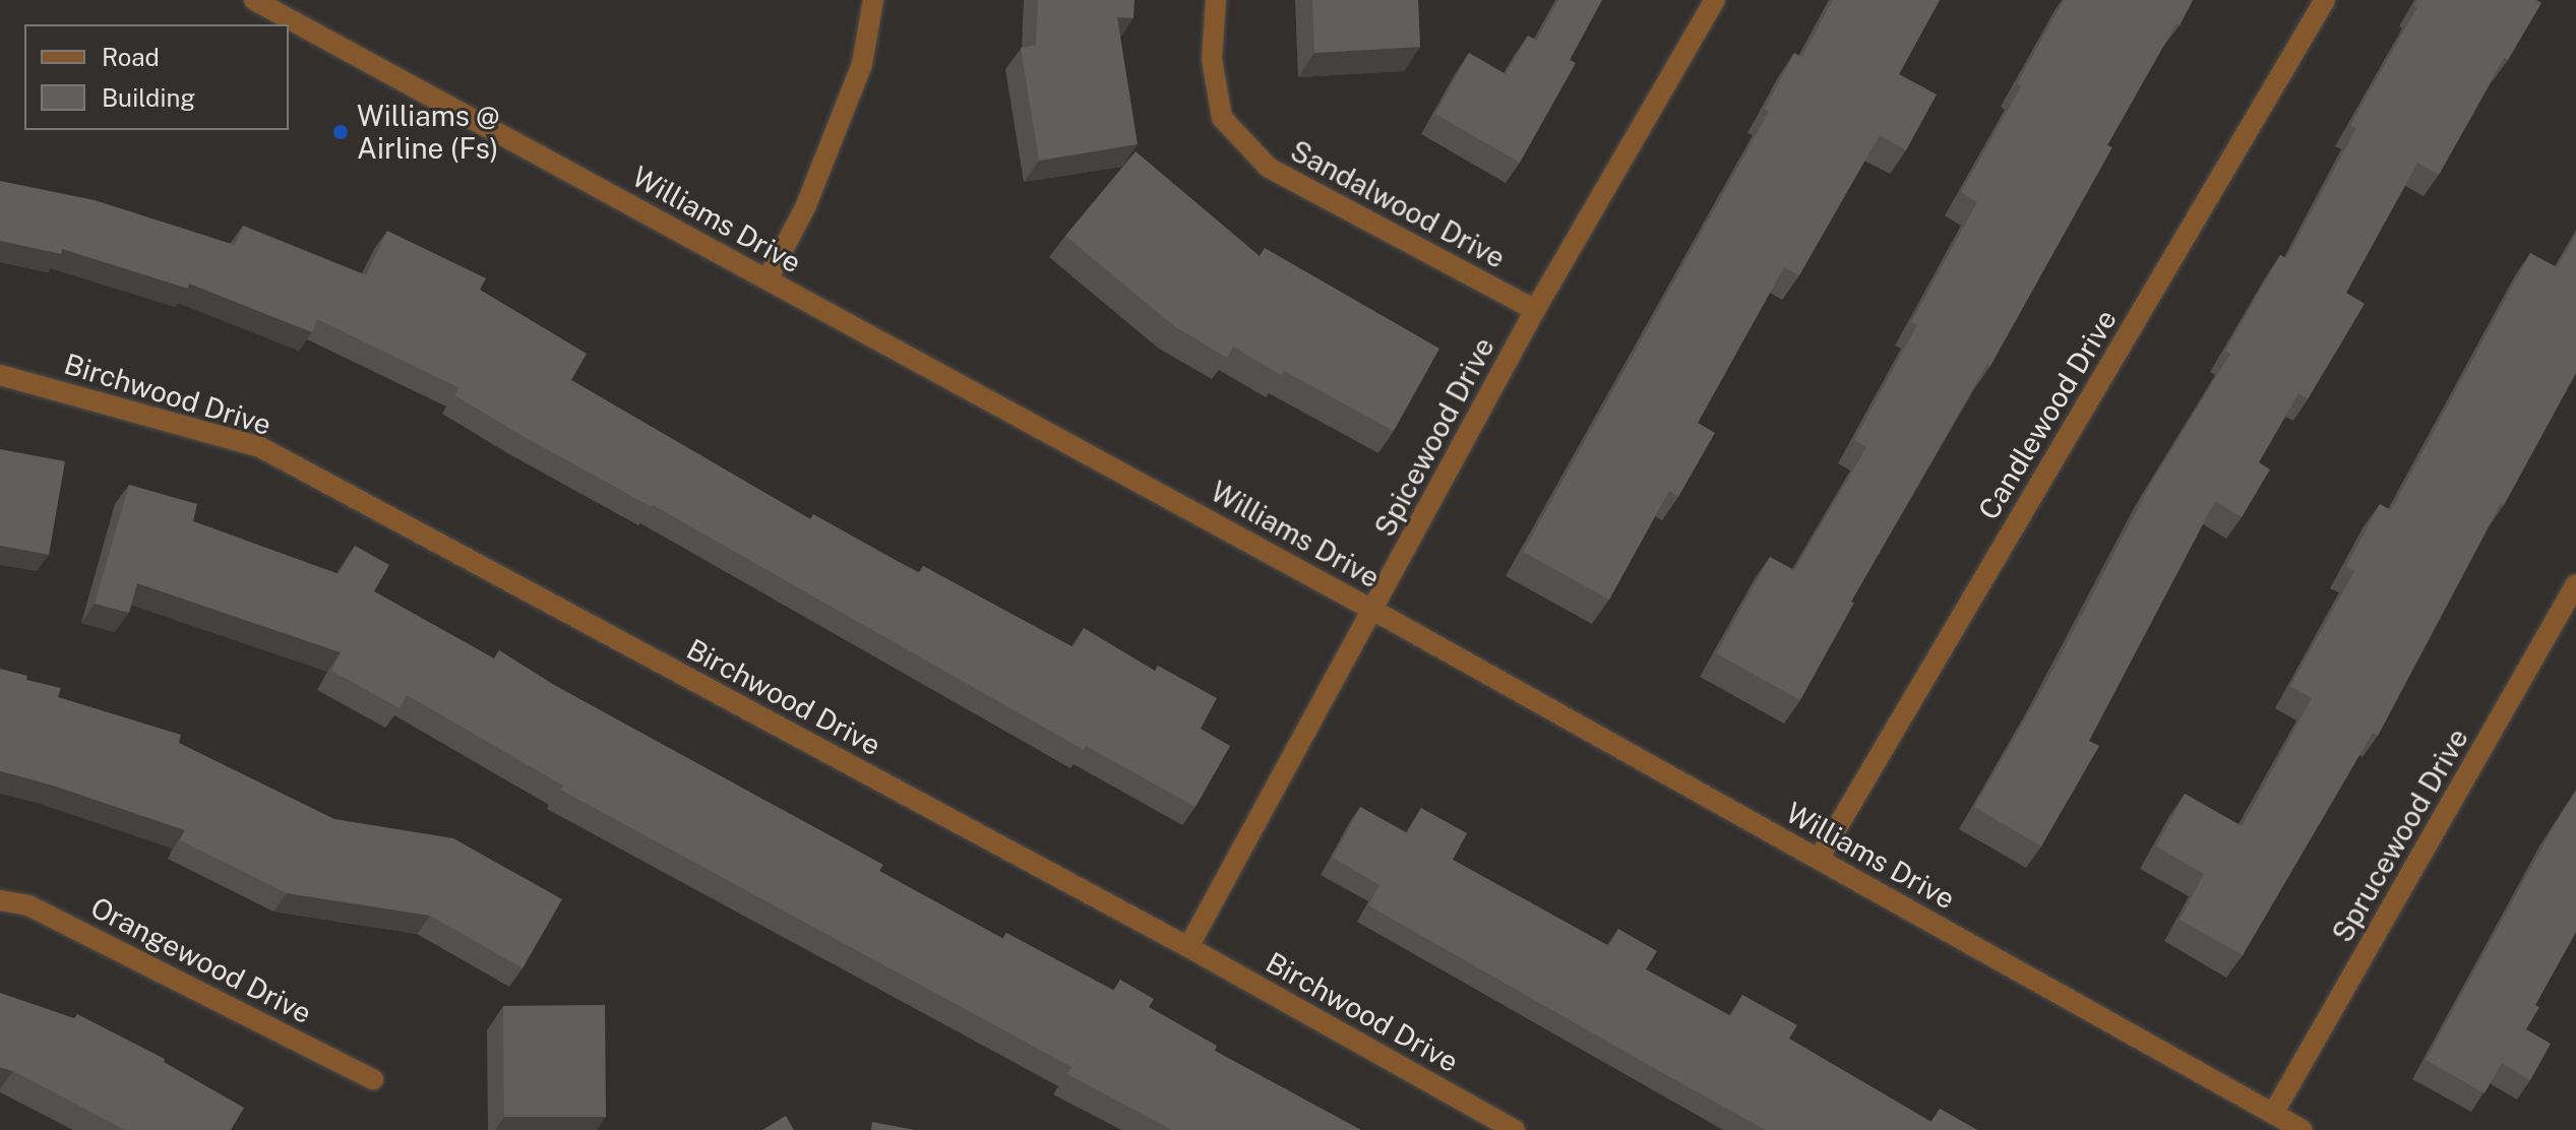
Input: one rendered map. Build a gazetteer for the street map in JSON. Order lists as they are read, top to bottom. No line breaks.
{"streets":{"street":["Sandalwood Drive","Williams Drive","Birchwood Drive","Candlewood Drive","Spicewood Drive","Sprucewood Drive","Orangewood Drive"]},"crossings":[["Sandalwood Drive","Spicewood Drive"],["Williams Drive","Candlewood Drive"],["Williams Drive","Spicewood Drive"],["Williams Drive","Sprucewood Drive"],["Birchwood Drive","Spicewood Drive"]],"places":["Williams @ Airline (Fs)"],"legend":["Road","Building"]}
